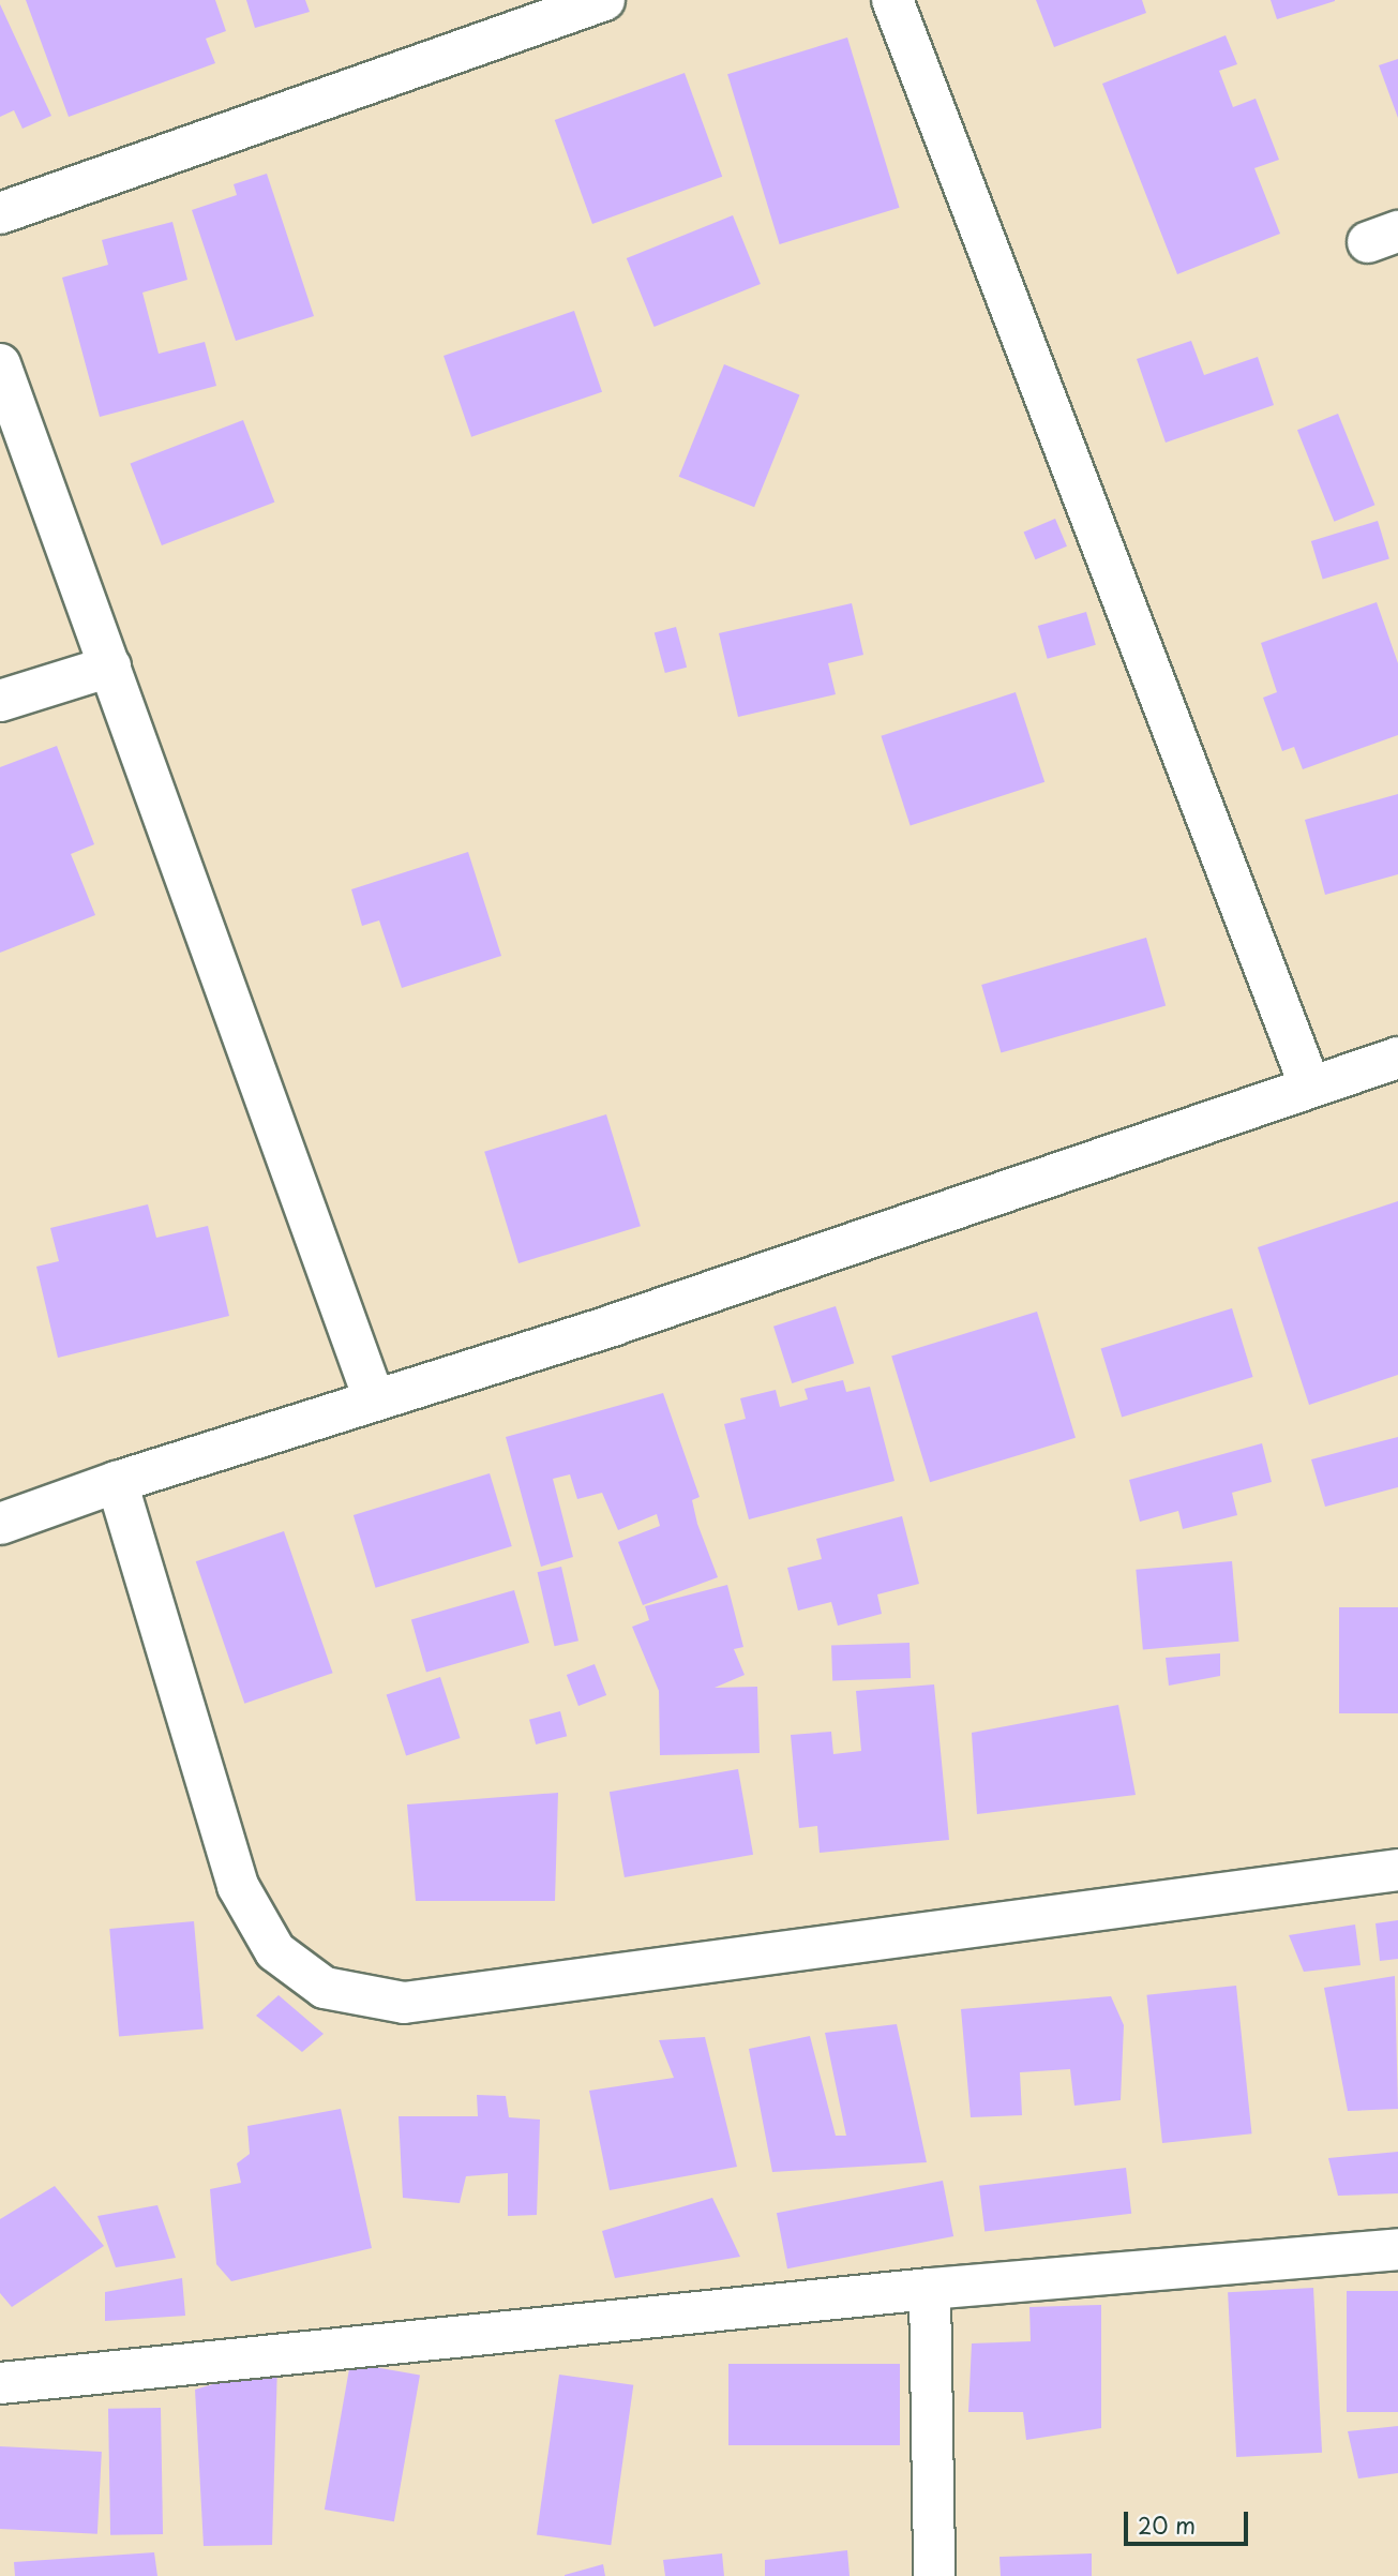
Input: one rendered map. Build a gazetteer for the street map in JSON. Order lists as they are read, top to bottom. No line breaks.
{"scale_bar":"20 m"}
